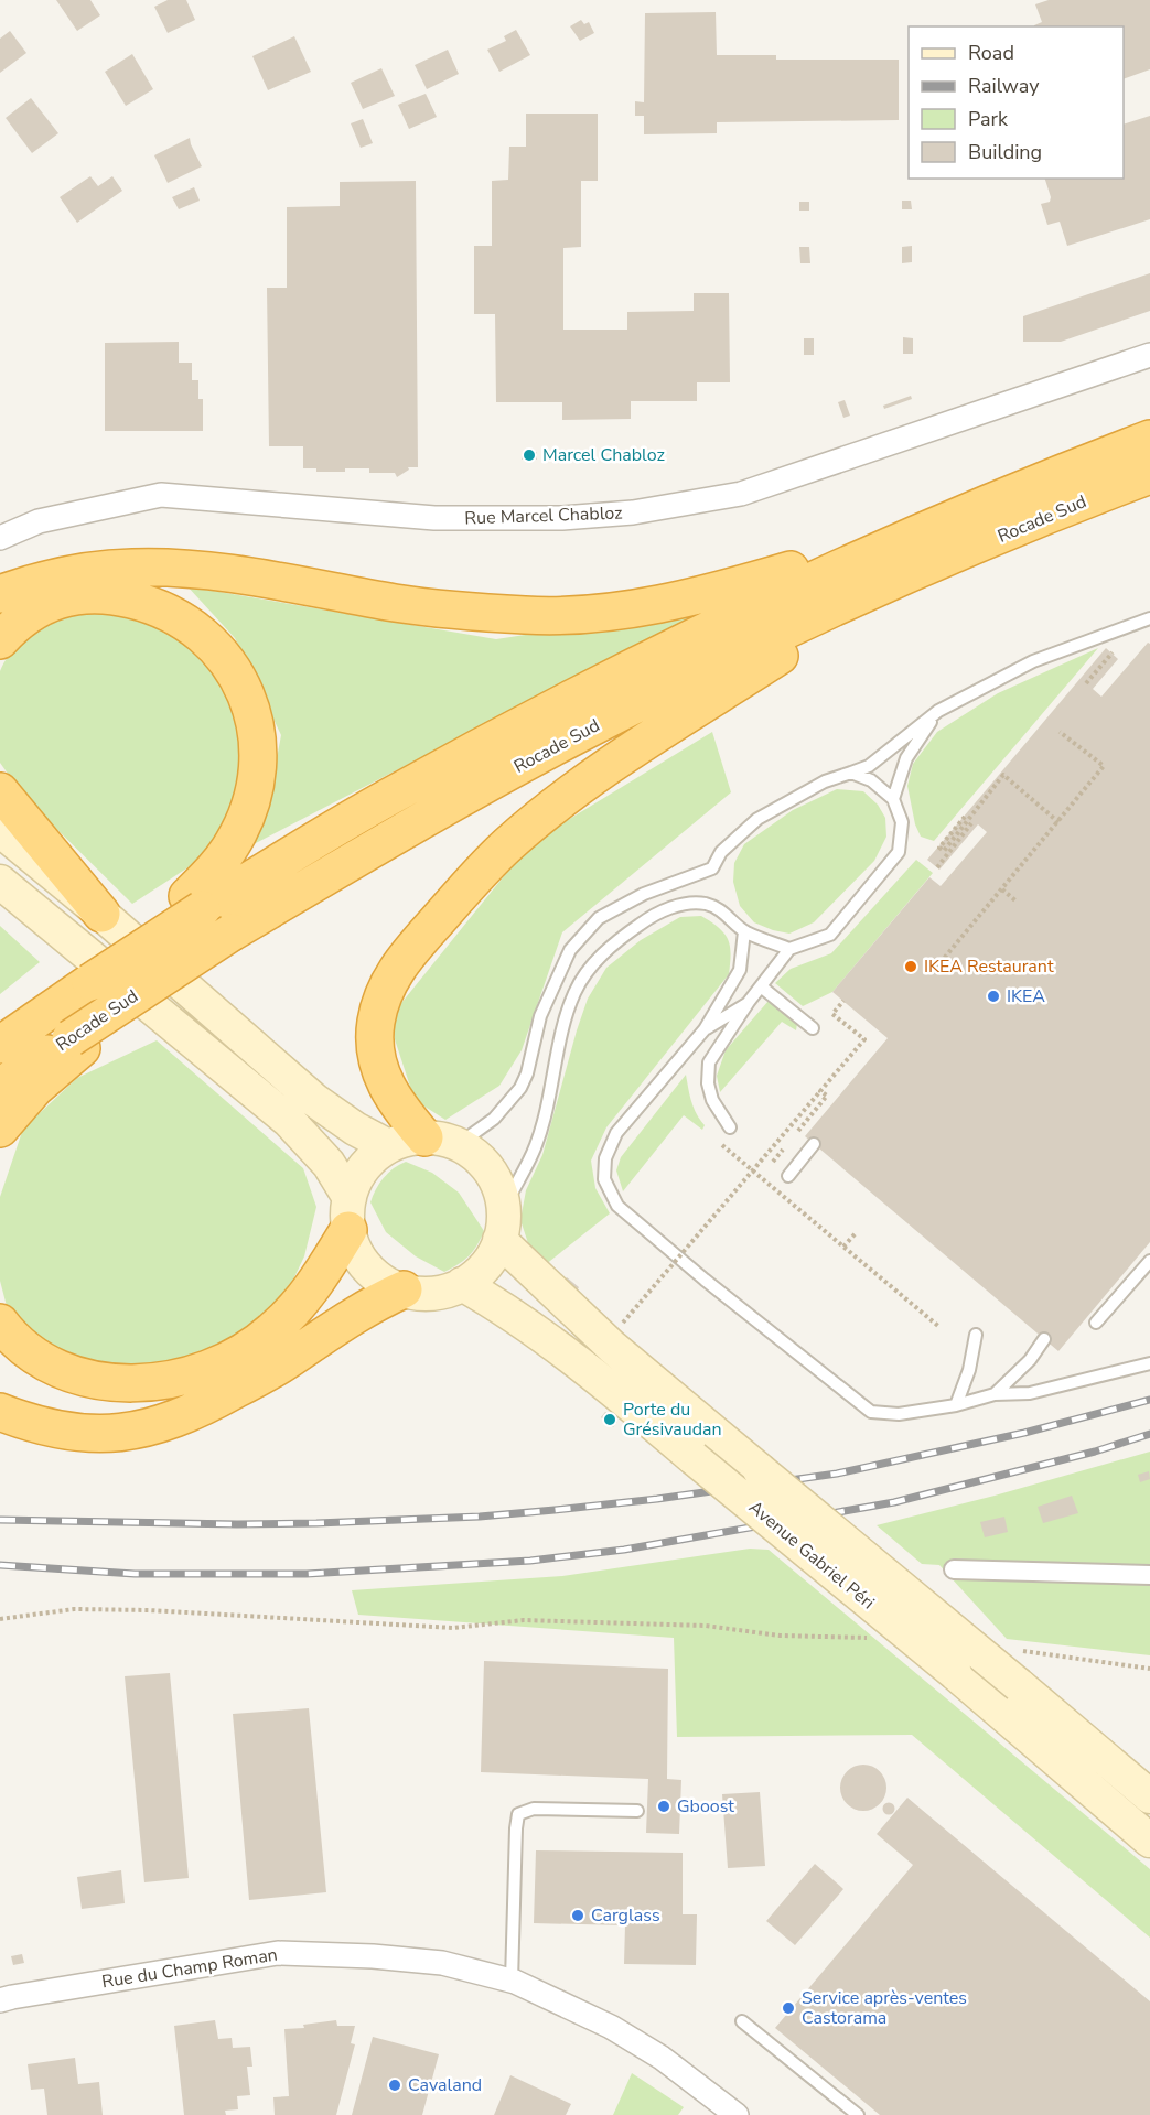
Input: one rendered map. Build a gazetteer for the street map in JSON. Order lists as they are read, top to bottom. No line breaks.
{"streets":{"highway":["Rocade Sud"],"main road":["Avenue Gabriel Péri"],"street":["Rue Marcel Chabloz","Rue du Champ Roman"]},"places":["Marcel Chabloz","IKEA Restaurant","IKEA","Porte du Grésivaudan","Gboost","Carglass","Service après-ventes Castorama","Cavaland"],"legend":["Road","Railway","Park","Building"]}
